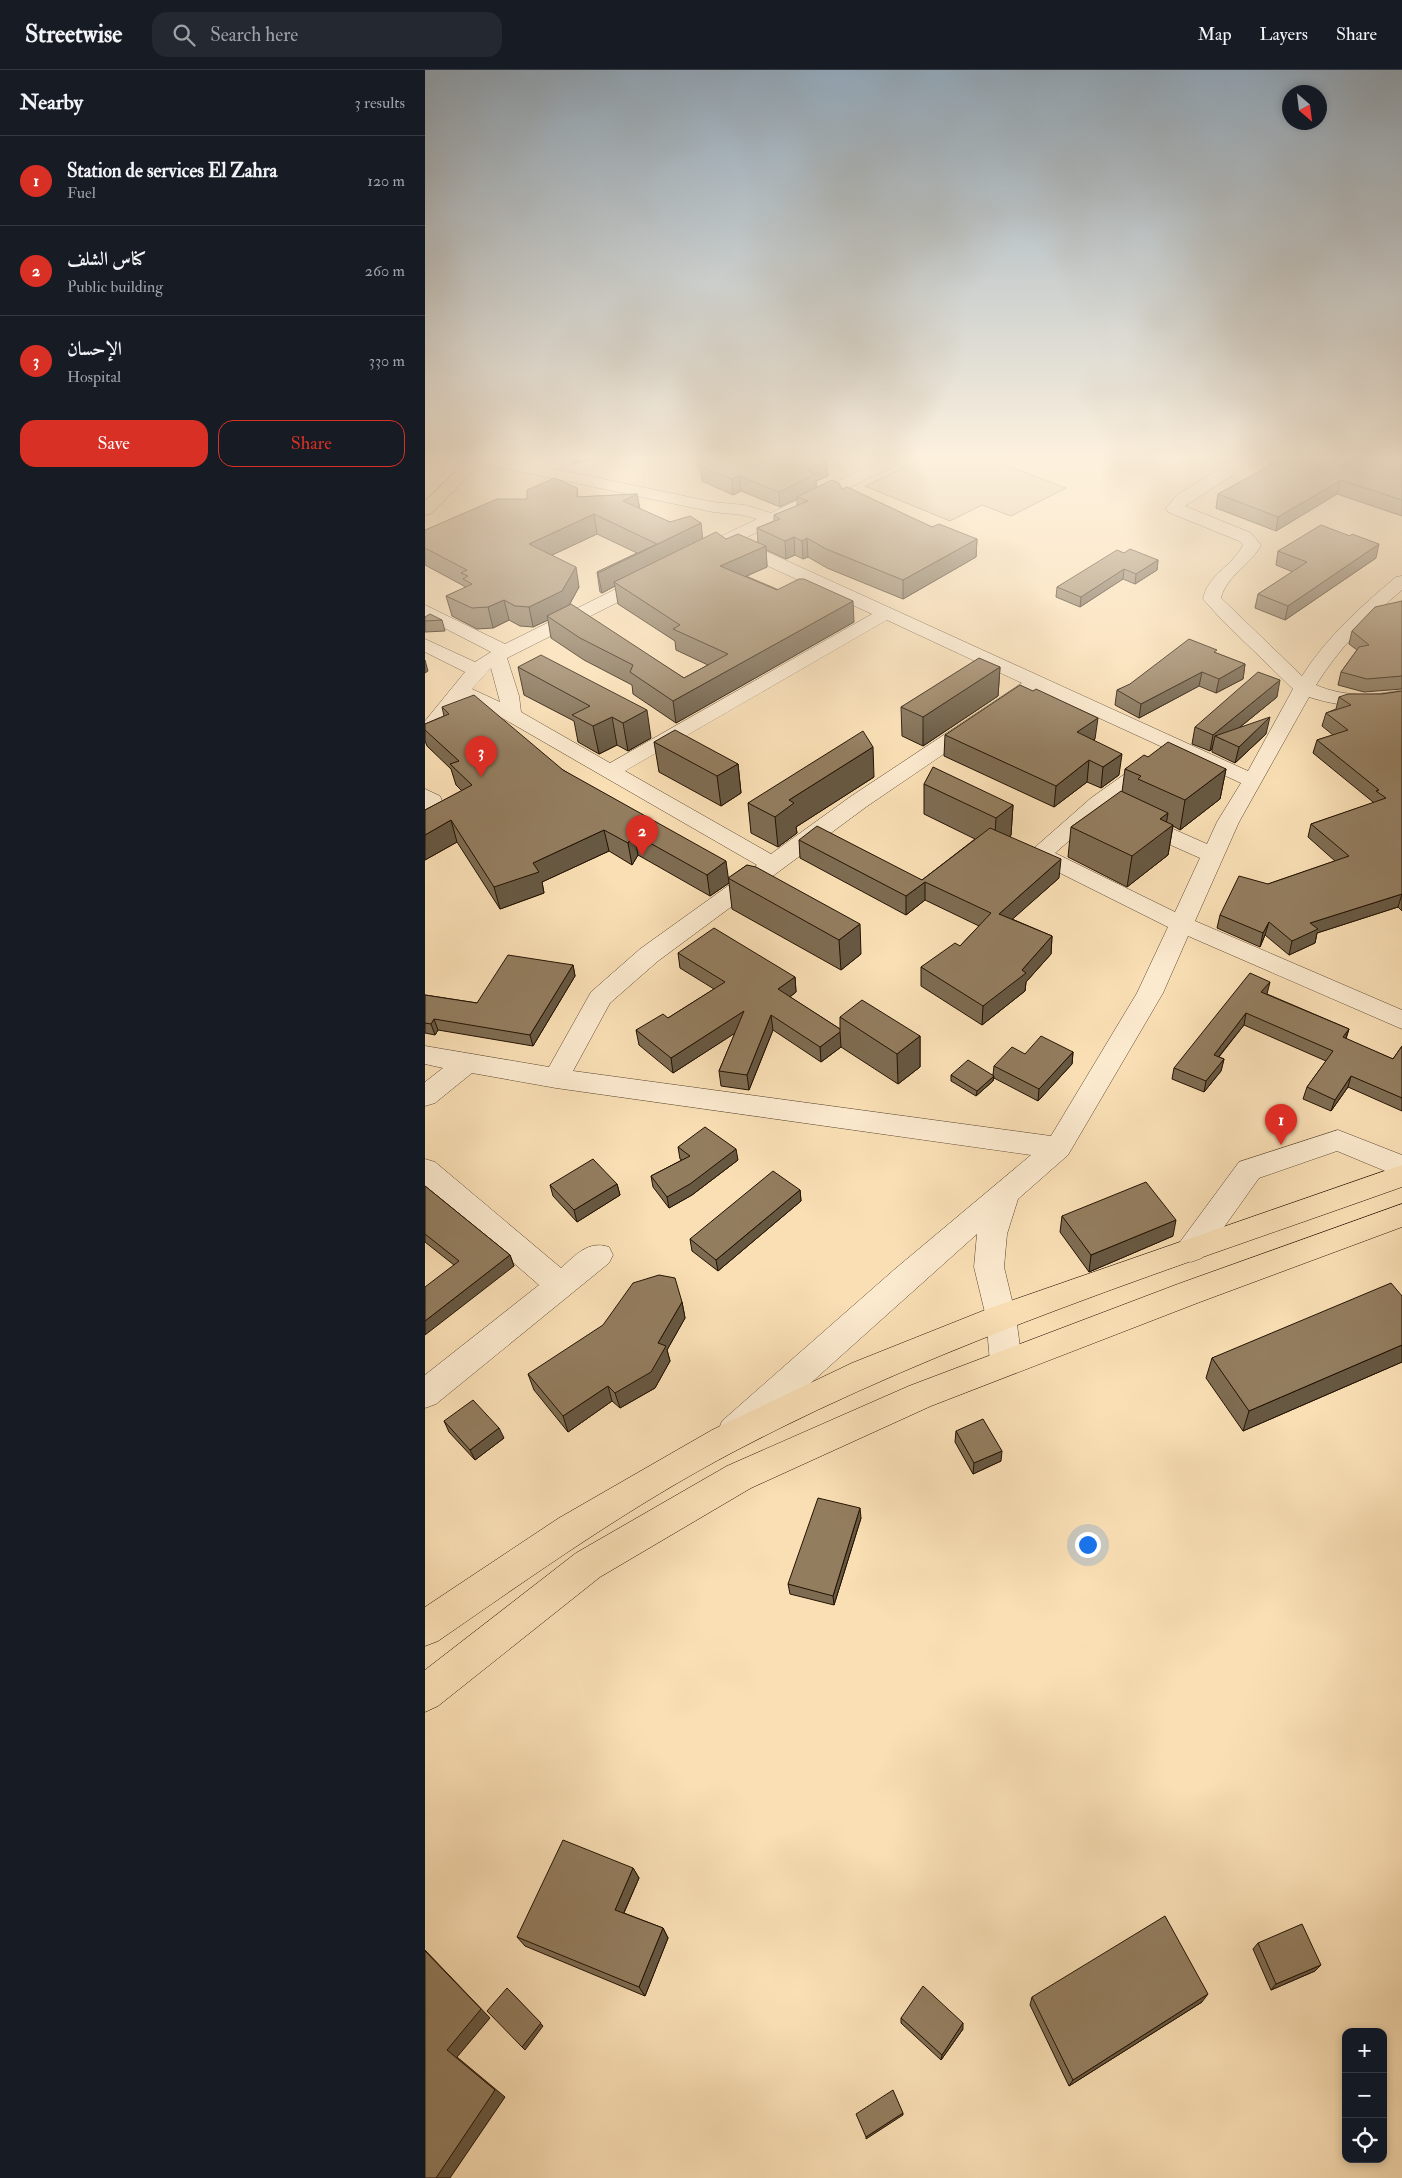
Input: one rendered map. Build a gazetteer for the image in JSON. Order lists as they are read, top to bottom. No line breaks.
{"north":"bottom right","page":{"header":"Streetwise","search":"Search here","nav":["Map","Layers","Share"],"heading":["Nearby","3 results"],"list":[{"mark":"1","name":"Station de services El Zahra","note":"Fuel","value":"120 m"},{"mark":"2","name":"كناس الشلف","note":"Public building","value":"260 m"},{"mark":"3","name":"الإحسان","note":"Hospital","value":"330 m"}],"buttons":["Save","Share"],"pins":["3","2","1"],"map_buttons":["+","−"]}}
